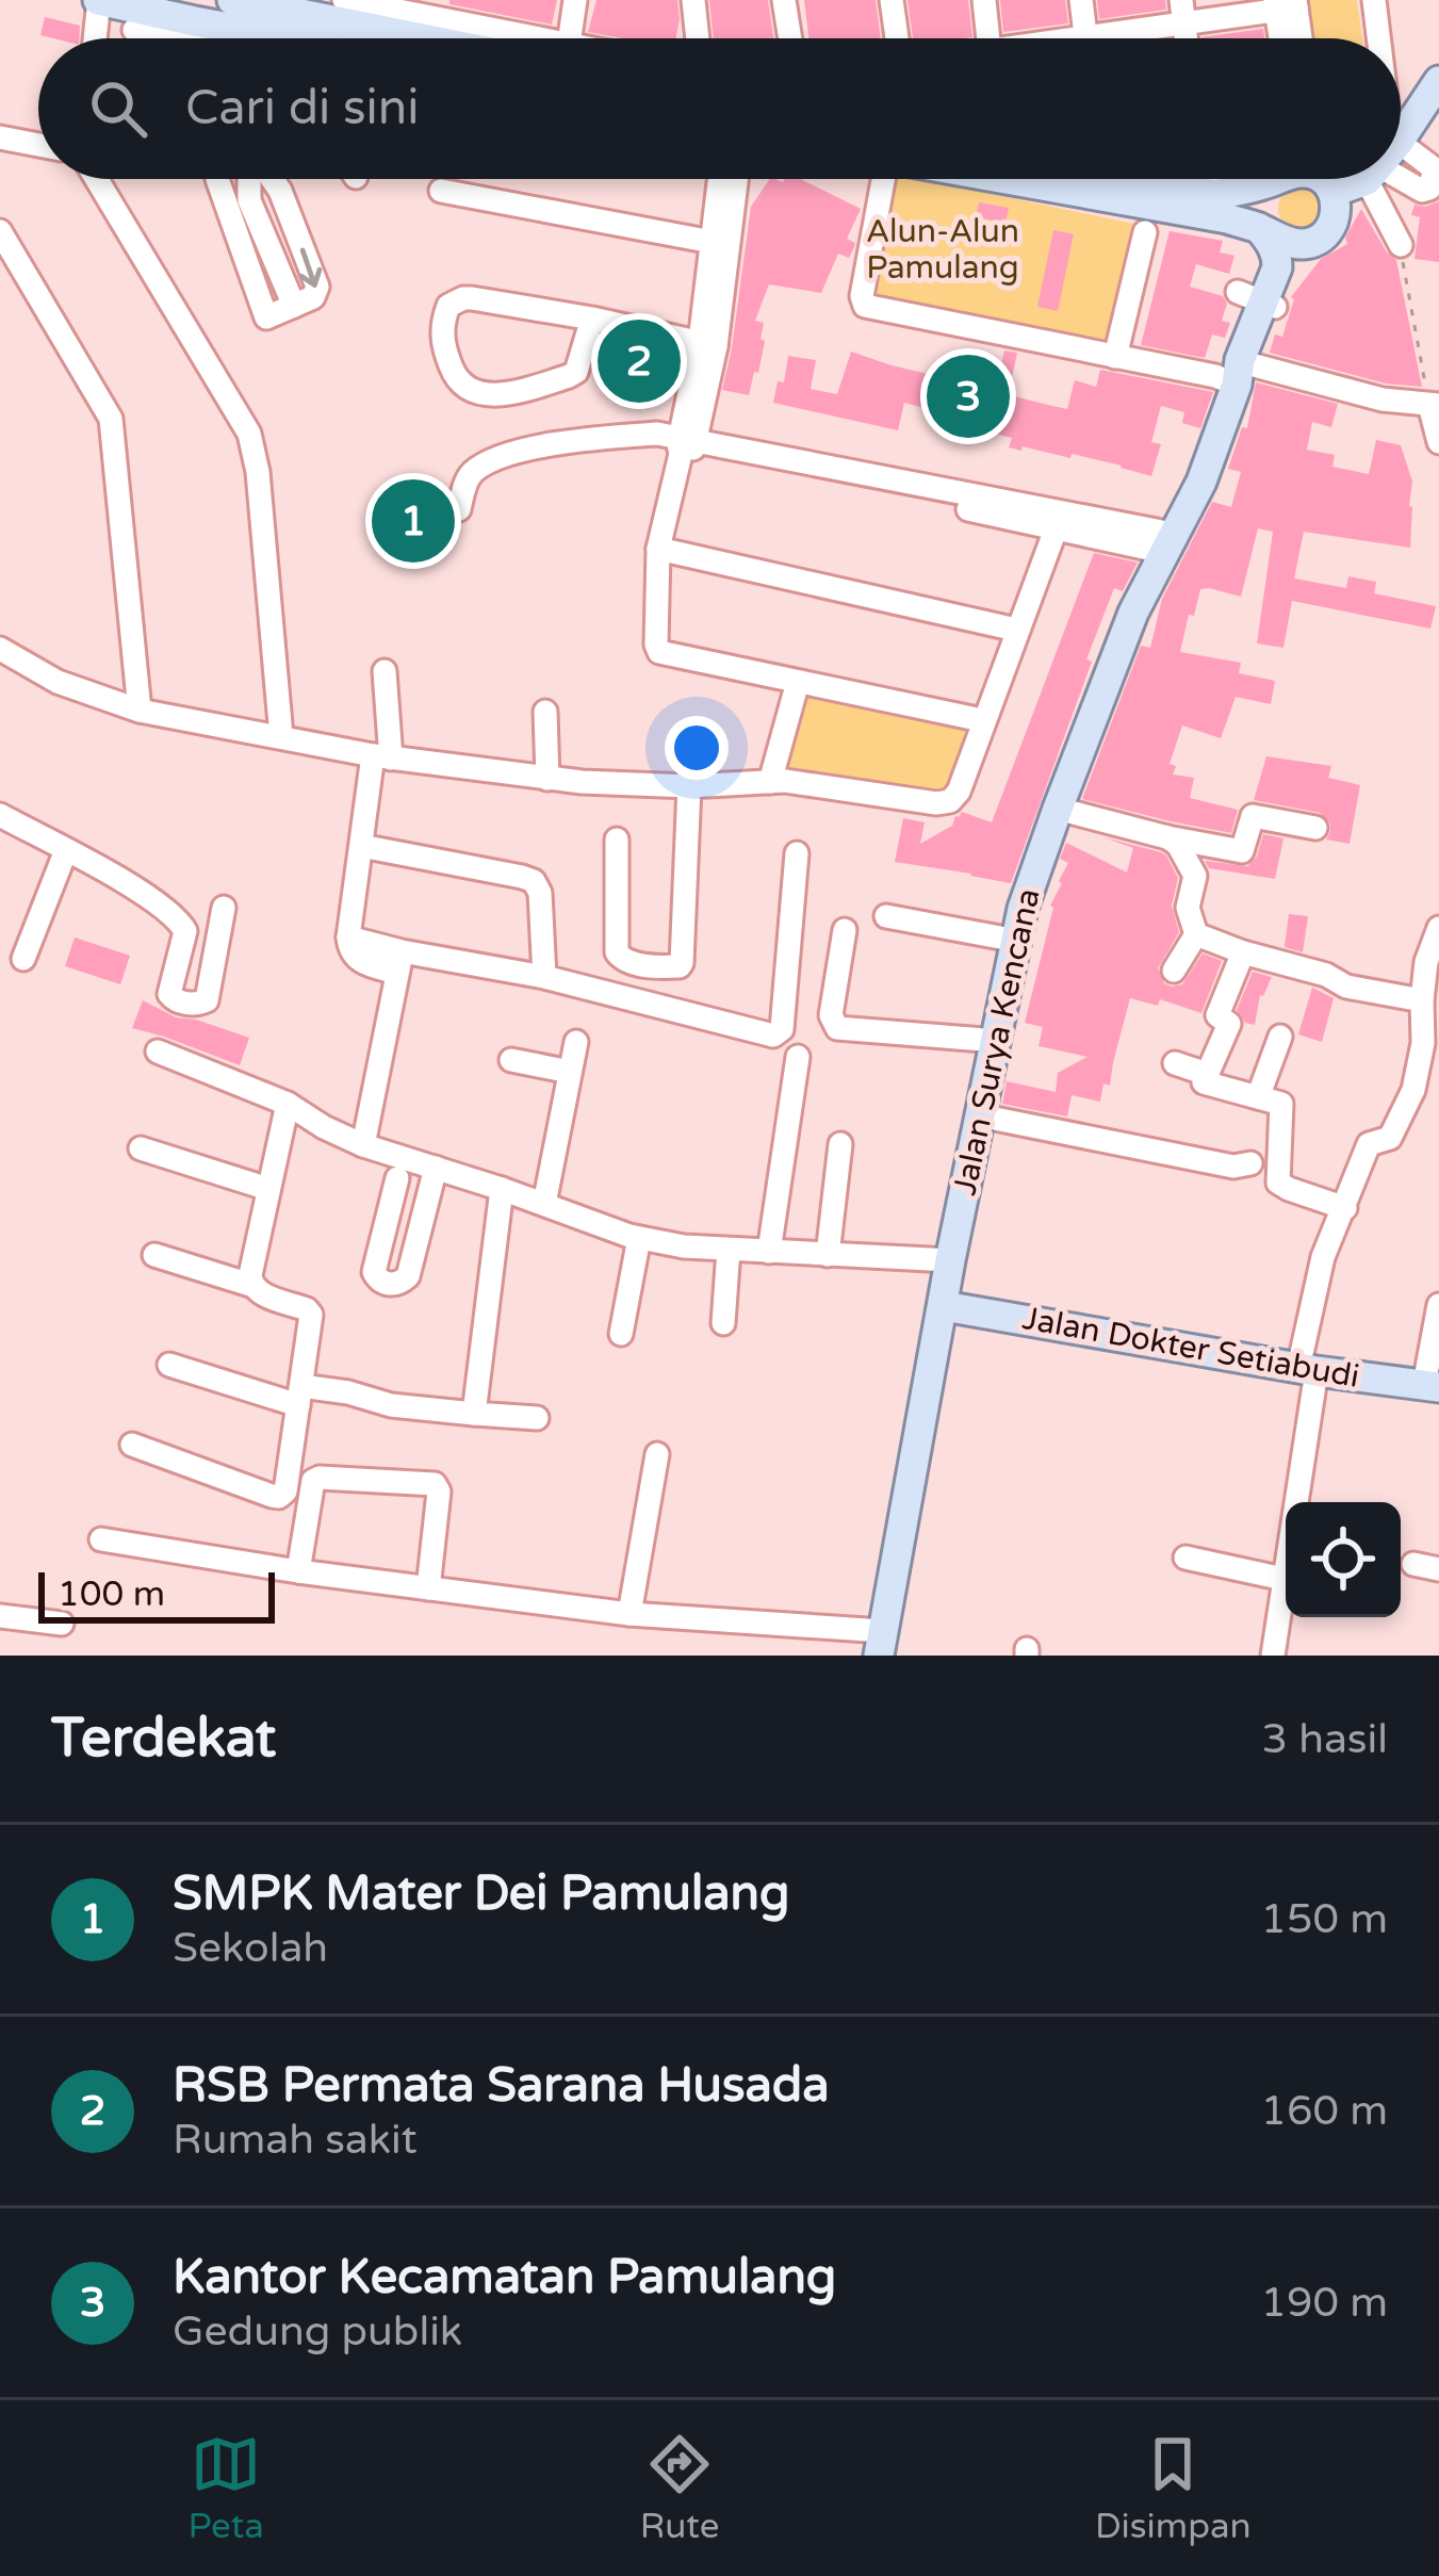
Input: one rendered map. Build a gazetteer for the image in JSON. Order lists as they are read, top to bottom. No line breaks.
{"streets":{"main road":["Jalan Surya Kencana","Jalan Dokter Setiabudi"]},"crossings":[["Jalan Surya Kencana","Jalan Dokter Setiabudi"]],"parks":["Alun-Alun Pamulang"],"scale_bar":"100 m","page":{"search":"Cari di sini","pins":["2","3","1"],"scale":"100 m","heading":["Terdekat","3 hasil"],"list":[{"mark":"1","name":"SMPK Mater Dei Pamulang","note":"Sekolah","value":"150 m"},{"mark":"2","name":"RSB Permata Sarana Husada","note":"Rumah sakit","value":"160 m"},{"mark":"3","name":"Kantor Kecamatan Pamulang","note":"Gedung publik","value":"190 m"}],"nav":["Peta","Rute","Disimpan"]}}
